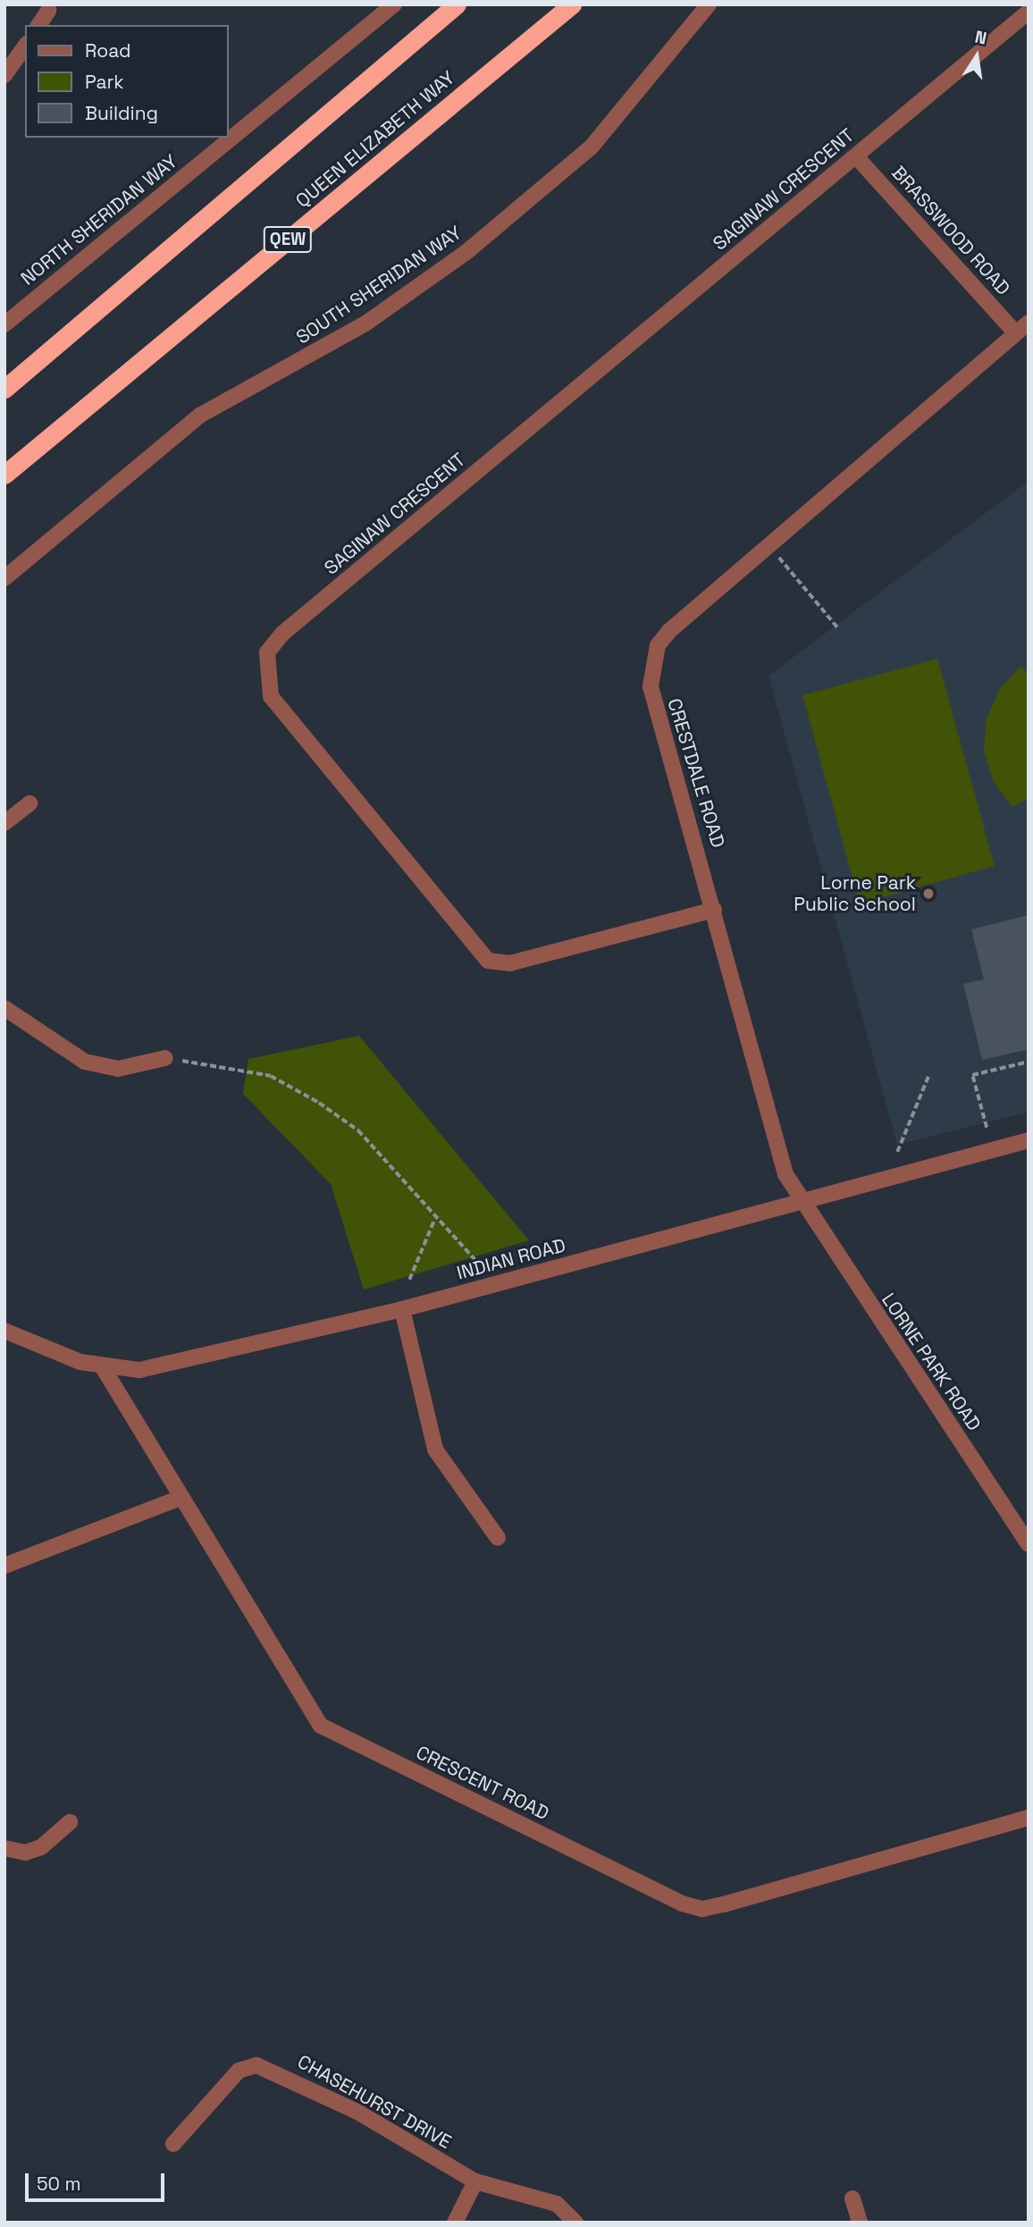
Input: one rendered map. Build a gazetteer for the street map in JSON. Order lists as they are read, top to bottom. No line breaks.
{"streets":{"highway":["QUEEN ELIZABETH WAY","QEW"],"street":["SAGINAW CRESCENT","NORTH SHERIDAN WAY","BRASSWOOD ROAD","SOUTH SHERIDAN WAY","CRESTDALE ROAD","INDIAN ROAD","LORNE PARK ROAD","CRESCENT ROAD","CHASEHURST DRIVE"]},"crossings":[["SAGINAW CRESCENT","BRASSWOOD ROAD"],["SAGINAW CRESCENT","CRESTDALE ROAD"],["BRASSWOOD ROAD","CRESTDALE ROAD"],["CRESTDALE ROAD","INDIAN ROAD"],["CRESTDALE ROAD","LORNE PARK ROAD"],["INDIAN ROAD","LORNE PARK ROAD"],["INDIAN ROAD","CRESCENT ROAD"]],"places":["Lorne Park Public School"],"legend":["Road","Park","Building"],"scale_bar":"50 m","north":"top"}
